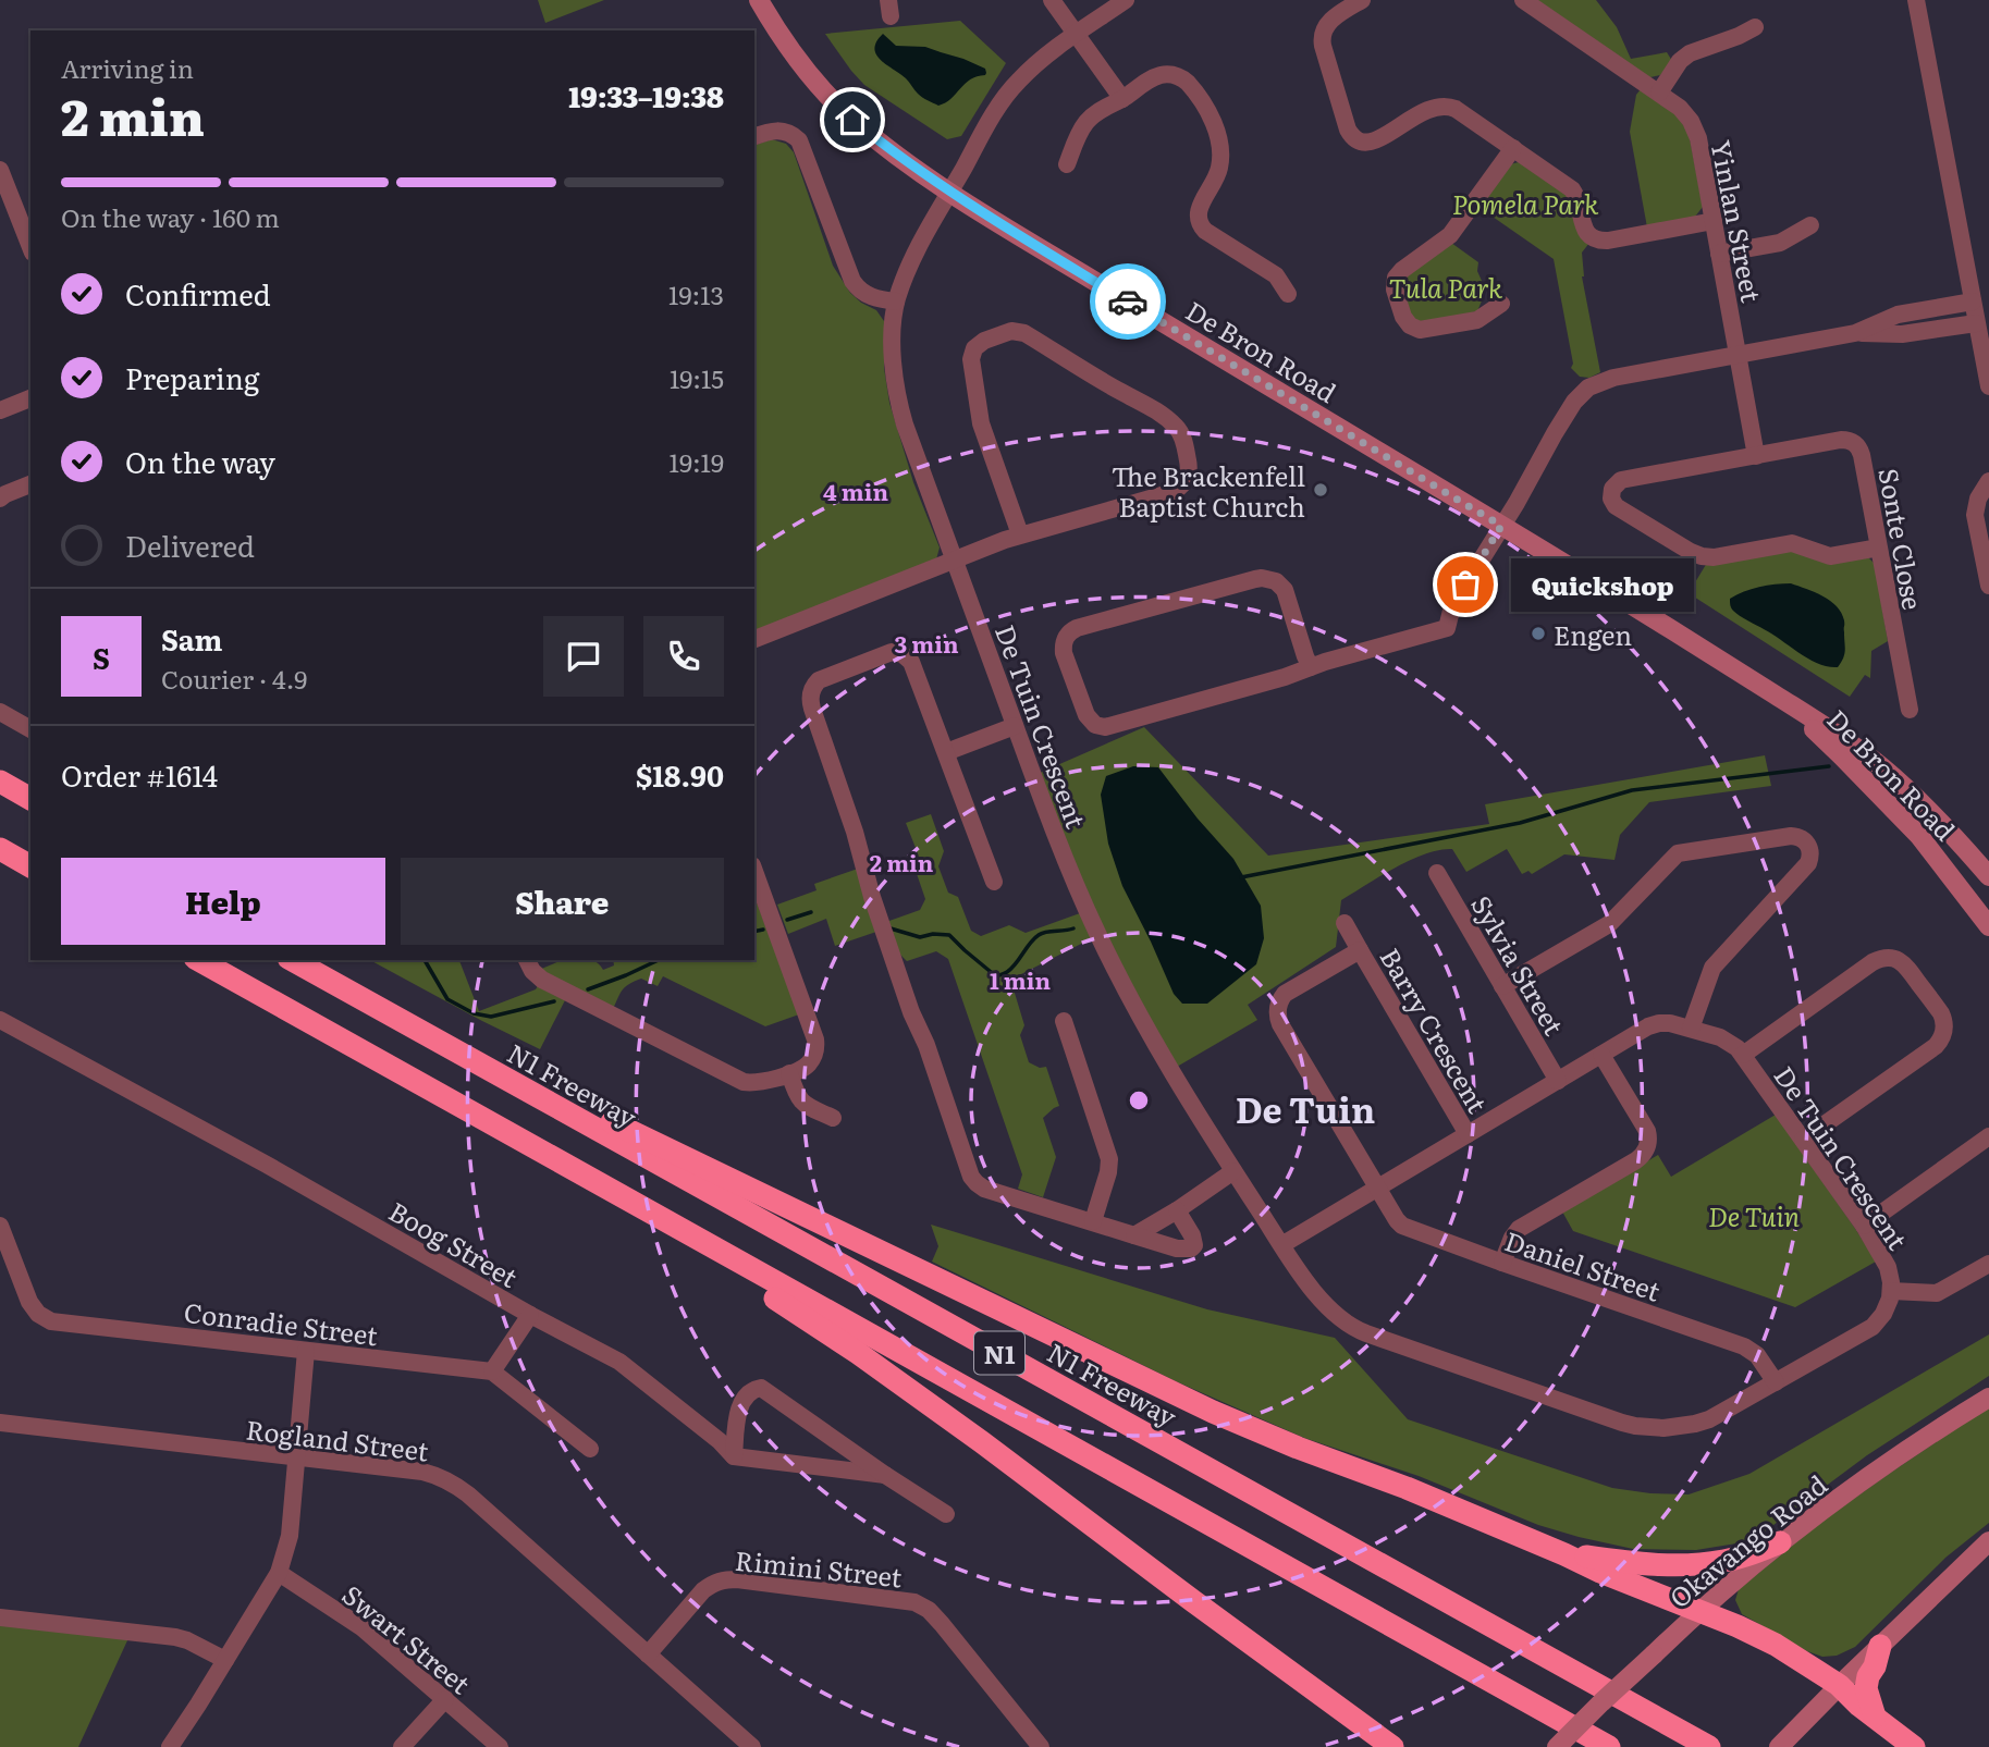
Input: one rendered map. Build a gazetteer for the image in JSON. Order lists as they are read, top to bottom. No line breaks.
{"streets":{"highway":["N1 Freeway","N1"],"street":["Yinlan Street","De Bron Road","Sonte Close","De Tuin Crescent","Sylvia Street","Barry Crescent","Boog Street","Daniel Street","Conradie Street","Rogland Street","Okavango Road","Rimini Street","Swart Street"]},"crossings":[["De Bron Road","De Tuin Crescent"],["De Tuin Crescent","Sylvia Street"],["De Tuin Crescent","Barry Crescent"],["De Tuin Crescent","Daniel Street"],["Barry Crescent","Daniel Street"],["Rogland Street","Rimini Street"]],"districts":["De Tuin"],"parks":["Pomela Park","Tula Park","De Tuin"],"places":["The Brackenfell Baptist Church","Quickshop","Engen"],"page":{"heading":["2 min","Arriving in","19:33–19:38"],"panel":["Sam","Courier · 4.9","Order #1614","$18.90"],"bar":"On the way · 160 m","list":[["Confirmed","19:13"],["Preparing","19:15"],["On the way","19:19"],"Delivered"],"bubble":"Quickshop","round":"S","buttons":["Help","Share"]},"rings":["4 min","3 min","2 min","1 min"]}
